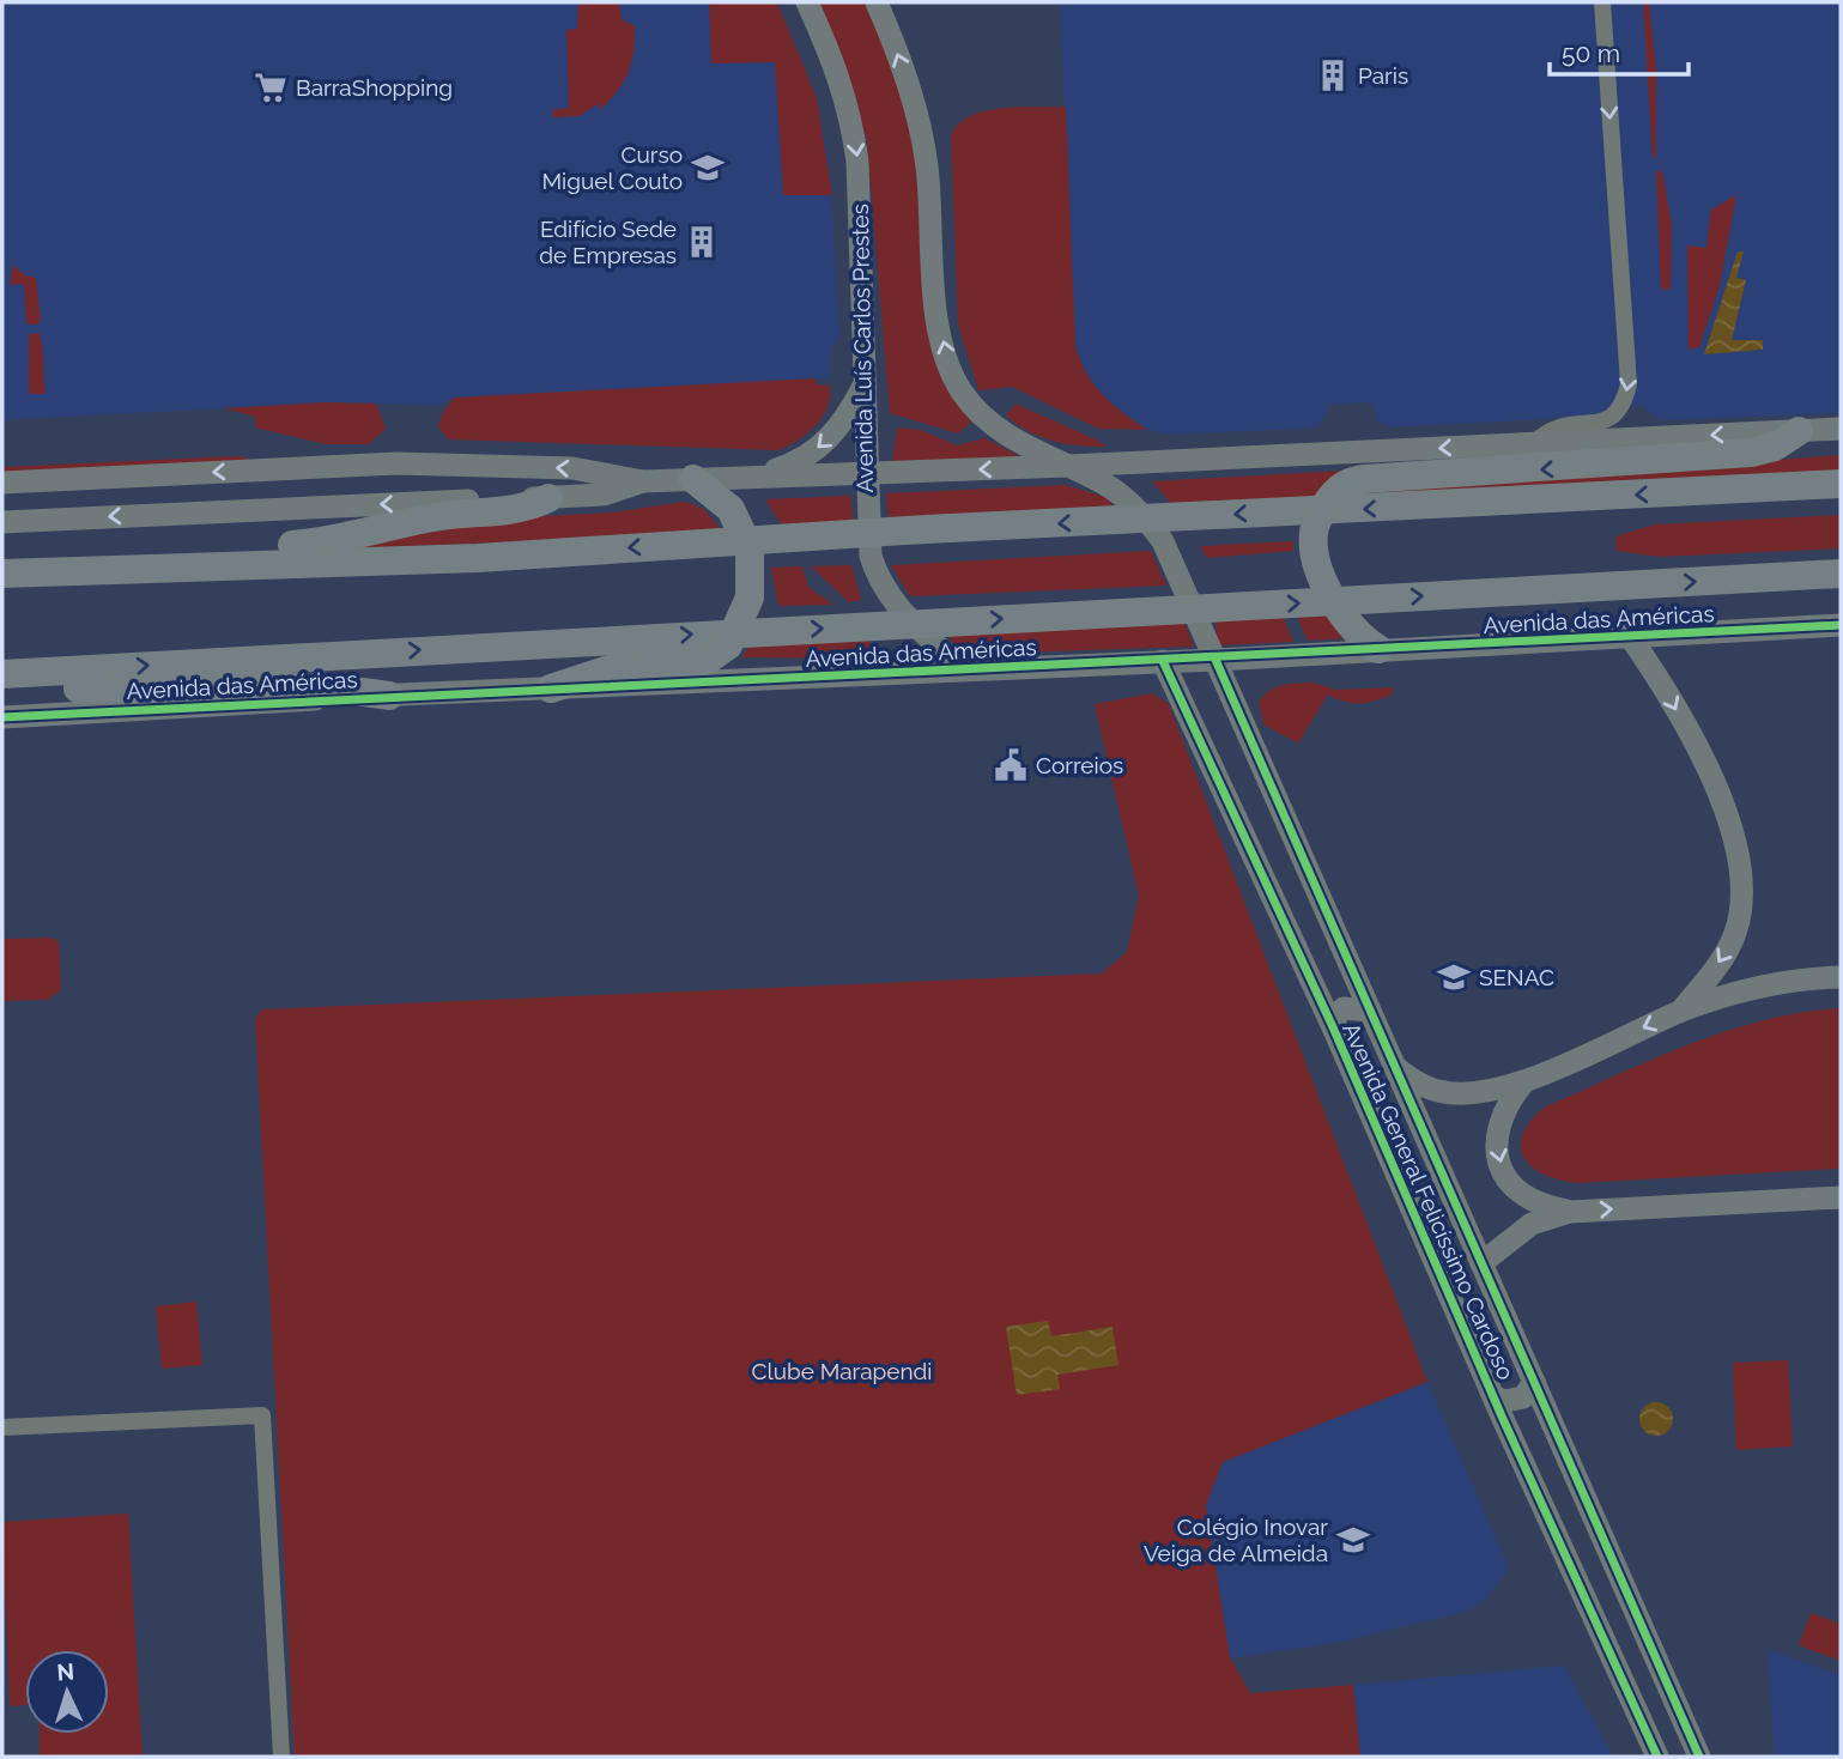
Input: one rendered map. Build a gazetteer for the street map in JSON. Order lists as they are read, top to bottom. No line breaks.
{"streets":{"highway":["Avenida das Américas"],"street":["Avenida Luís Carlos Prestes","Avenida General Felicíssimo Cardoso"]},"crossings":[["Avenida Luís Carlos Prestes","Avenida das Américas"],["Avenida das Américas","Avenida General Felicíssimo Cardoso"]],"parks":["Clube Marapendi"],"places":{"building":["Paris","Edifício Sede de Empresas"],"supermarket":["BarraShopping"],"school or university":["Curso Miguel Couto","SENAC","Colégio Inovar Veiga de Almeida"],"public building":["Correios"]},"scale_bar":"50 m","north":"top"}
